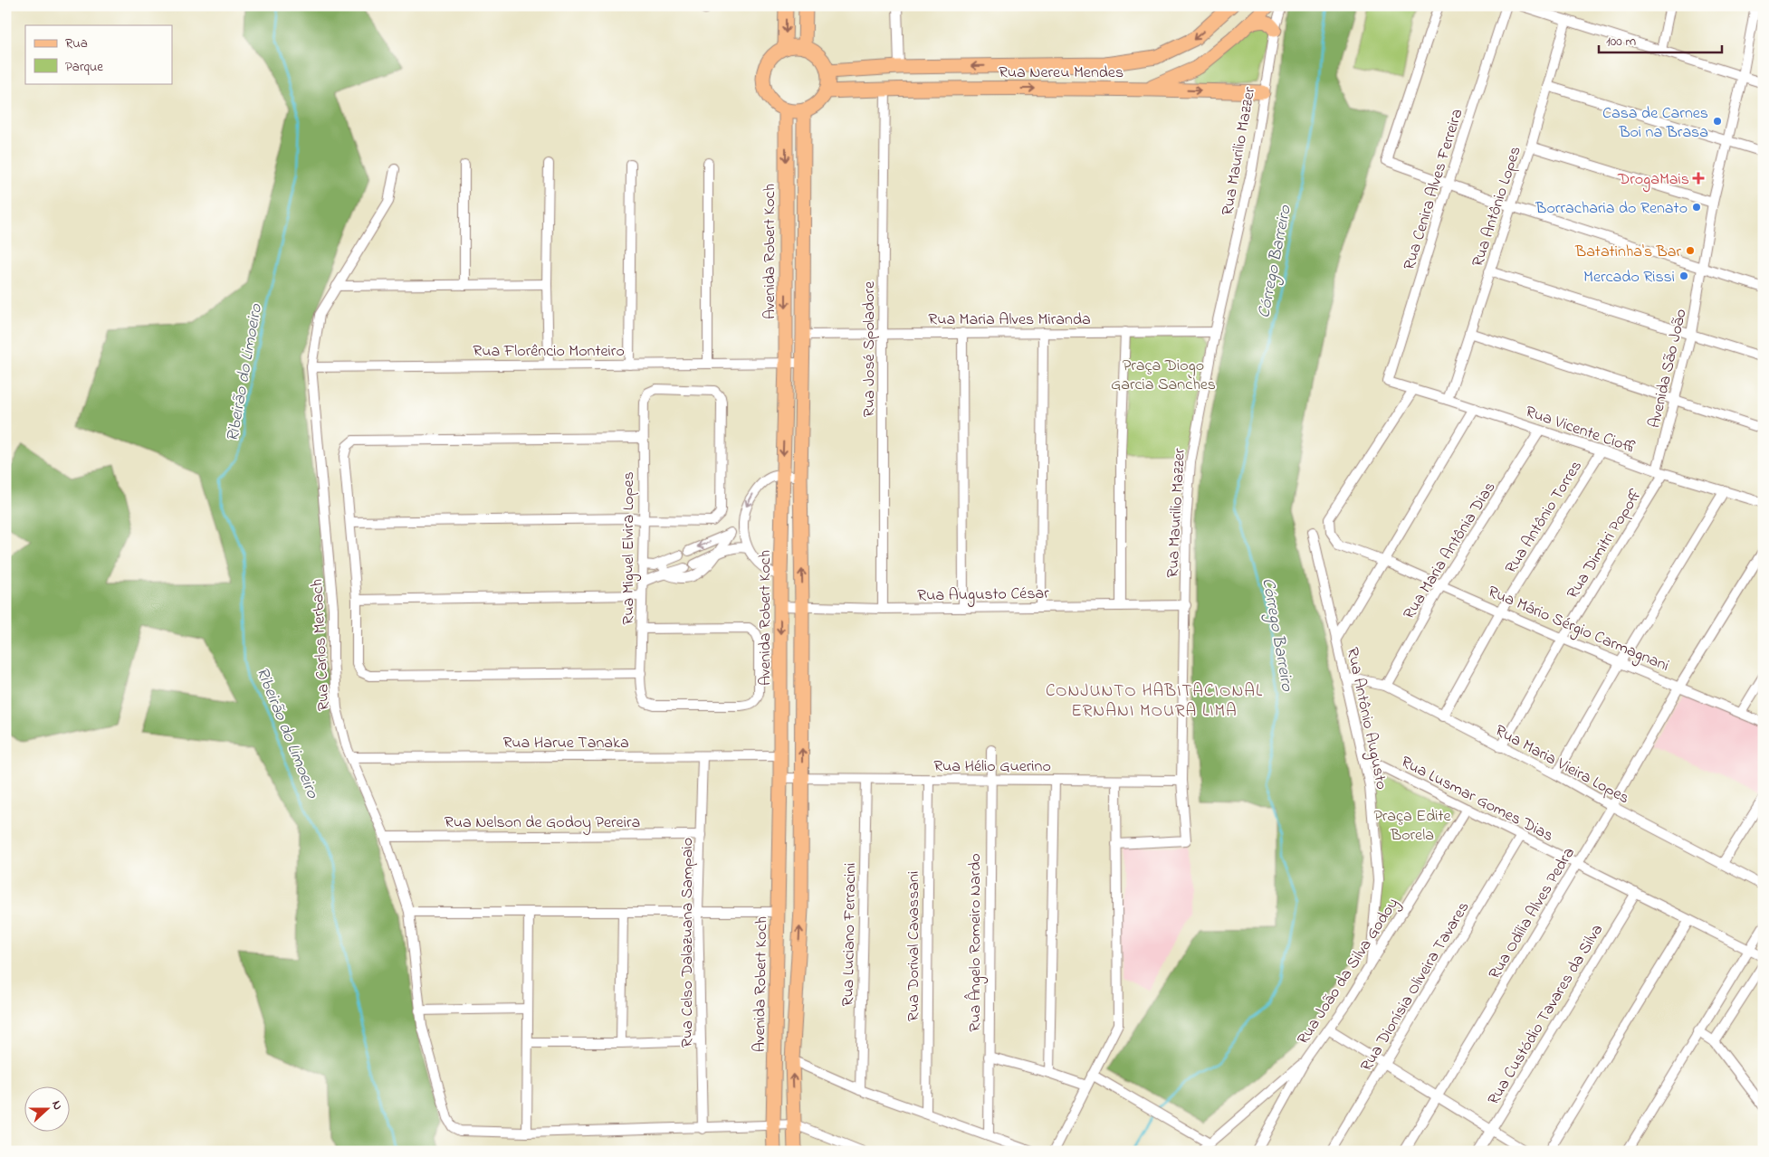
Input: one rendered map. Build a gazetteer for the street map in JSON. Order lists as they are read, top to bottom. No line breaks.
{"streets":{"main road":["Rua Nereu Mendes","Avenida Robert Koch"],"street":["Rua Maurilio Mazzer","Rua Cenira Alves Ferreira","Rua Antônio Lopes","Rua Maria Alves Miranda","Rua José Spoladore","Rua Florêncio Monteiro","Avenida São João","Rua Vicente Cioffi","Rua Antônio Torres","Rua Dimitri Popoff","Rua Miguel Elvira Lopes","Rua Maria Antônia Dias","Rua Augusto César","Rua Mário Sérgio Carmagnani","Rua Carlos Merbach","Rua Antônio Augusto","Rua Harue Tanaka","Rua Maria Vieira Lopes","Rua Hélio Guerino","Rua Lusmar Gomes Dias","Rua Nelson de Godoy Pereira","Rua Odília Alves Pedra","Rua Luciano Ferracini","Rua Celso Dalazuana Sampaio","Rua Ângelo Romeiro Nardo","Rua Dorival Cavassani","Rua João da Silva Godoy","Rua Dionísia Oliveira Tavares","Rua Custódio Tavares da Silva"]},"crossings":[["Rua Nereu Mendes","Avenida Robert Koch"],["Rua Nereu Mendes","Rua José Spoladore"],["Rua Maurilio Mazzer","Rua Maria Alves Miranda"],["Rua Maurilio Mazzer","Rua Augusto César"],["Rua Maurilio Mazzer","Rua Hélio Guerino"],["Rua Cenira Alves Ferreira","Rua Vicente Cioffi"],["Rua Antônio Lopes","Rua Vicente Cioffi"],["Avenida Robert Koch","Rua Florêncio Monteiro"],["Avenida Robert Koch","Rua Augusto César"],["Avenida Robert Koch","Rua Carlos Merbach"],["Avenida Robert Koch","Rua Harue Tanaka"],["Avenida Robert Koch","Rua Hélio Guerino"],["Rua Maria Alves Miranda","Rua José Spoladore"],["Rua José Spoladore","Rua Augusto César"],["Rua Florêncio Monteiro","Rua Carlos Merbach"],["Avenida São João","Rua Vicente Cioffi"],["Avenida São João","Rua Dimitri Popoff"],["Rua Vicente Cioffi","Rua Antônio Torres"],["Rua Vicente Cioffi","Rua Dimitri Popoff"],["Rua Vicente Cioffi","Rua Maria Antônia Dias"],["Rua Vicente Cioffi","Rua Mário Sérgio Carmagnani"],["Rua Antônio Torres","Rua Mário Sérgio Carmagnani"],["Rua Antônio Torres","Rua Maria Vieira Lopes"],["Rua Dimitri Popoff","Rua Mário Sérgio Carmagnani"],["Rua Dimitri Popoff","Rua Maria Vieira Lopes"],["Rua Maria Antônia Dias","Rua Mário Sérgio Carmagnani"],["Rua Maria Antônia Dias","Rua Maria Vieira Lopes"],["Rua Mário Sérgio Carmagnani","Rua Odília Alves Pedra"],["Rua Carlos Merbach","Rua Harue Tanaka"],["Rua Carlos Merbach","Rua Nelson de Godoy Pereira"],["Rua Carlos Merbach","Rua Celso Dalazuana Sampaio"],["Rua Antônio Augusto","Rua Maria Vieira Lopes"],["Rua Antônio Augusto","Rua Lusmar Gomes Dias"],["Rua Antônio Augusto","Rua João da Silva Godoy"],["Rua Harue Tanaka","Rua Celso Dalazuana Sampaio"],["Rua Maria Vieira Lopes","Rua Odília Alves Pedra"],["Rua Hélio Guerino","Rua Luciano Ferracini"],["Rua Hélio Guerino","Rua Ângelo Romeiro Nardo"],["Rua Hélio Guerino","Rua Dorival Cavassani"],["Rua Lusmar Gomes Dias","Rua Odília Alves Pedra"],["Rua Lusmar Gomes Dias","Rua João da Silva Godoy"],["Rua Lusmar Gomes Dias","Rua Dionísia Oliveira Tavares"],["Rua Lusmar Gomes Dias","Rua Custódio Tavares da Silva"],["Rua Nelson de Godoy Pereira","Rua Celso Dalazuana Sampaio"]],"districts":["CONJUNTO HABITACIONAL ERNANI MOURA LIMA"],"water":["Córrego Barreiro","Ribeirão do Limoeiro"],"parks":["Praça Diogo Garcia Sanches","Praça Edite Borela"],"places":{"other":["Casa de Carnes Boi na Brasa","Borracharia do Renato","Batatinha's Bar","Mercado Rissi"],"health":["DrogaMais"]},"legend":["Rua","Parque"],"scale_bar":"100 m","north":"right"}
